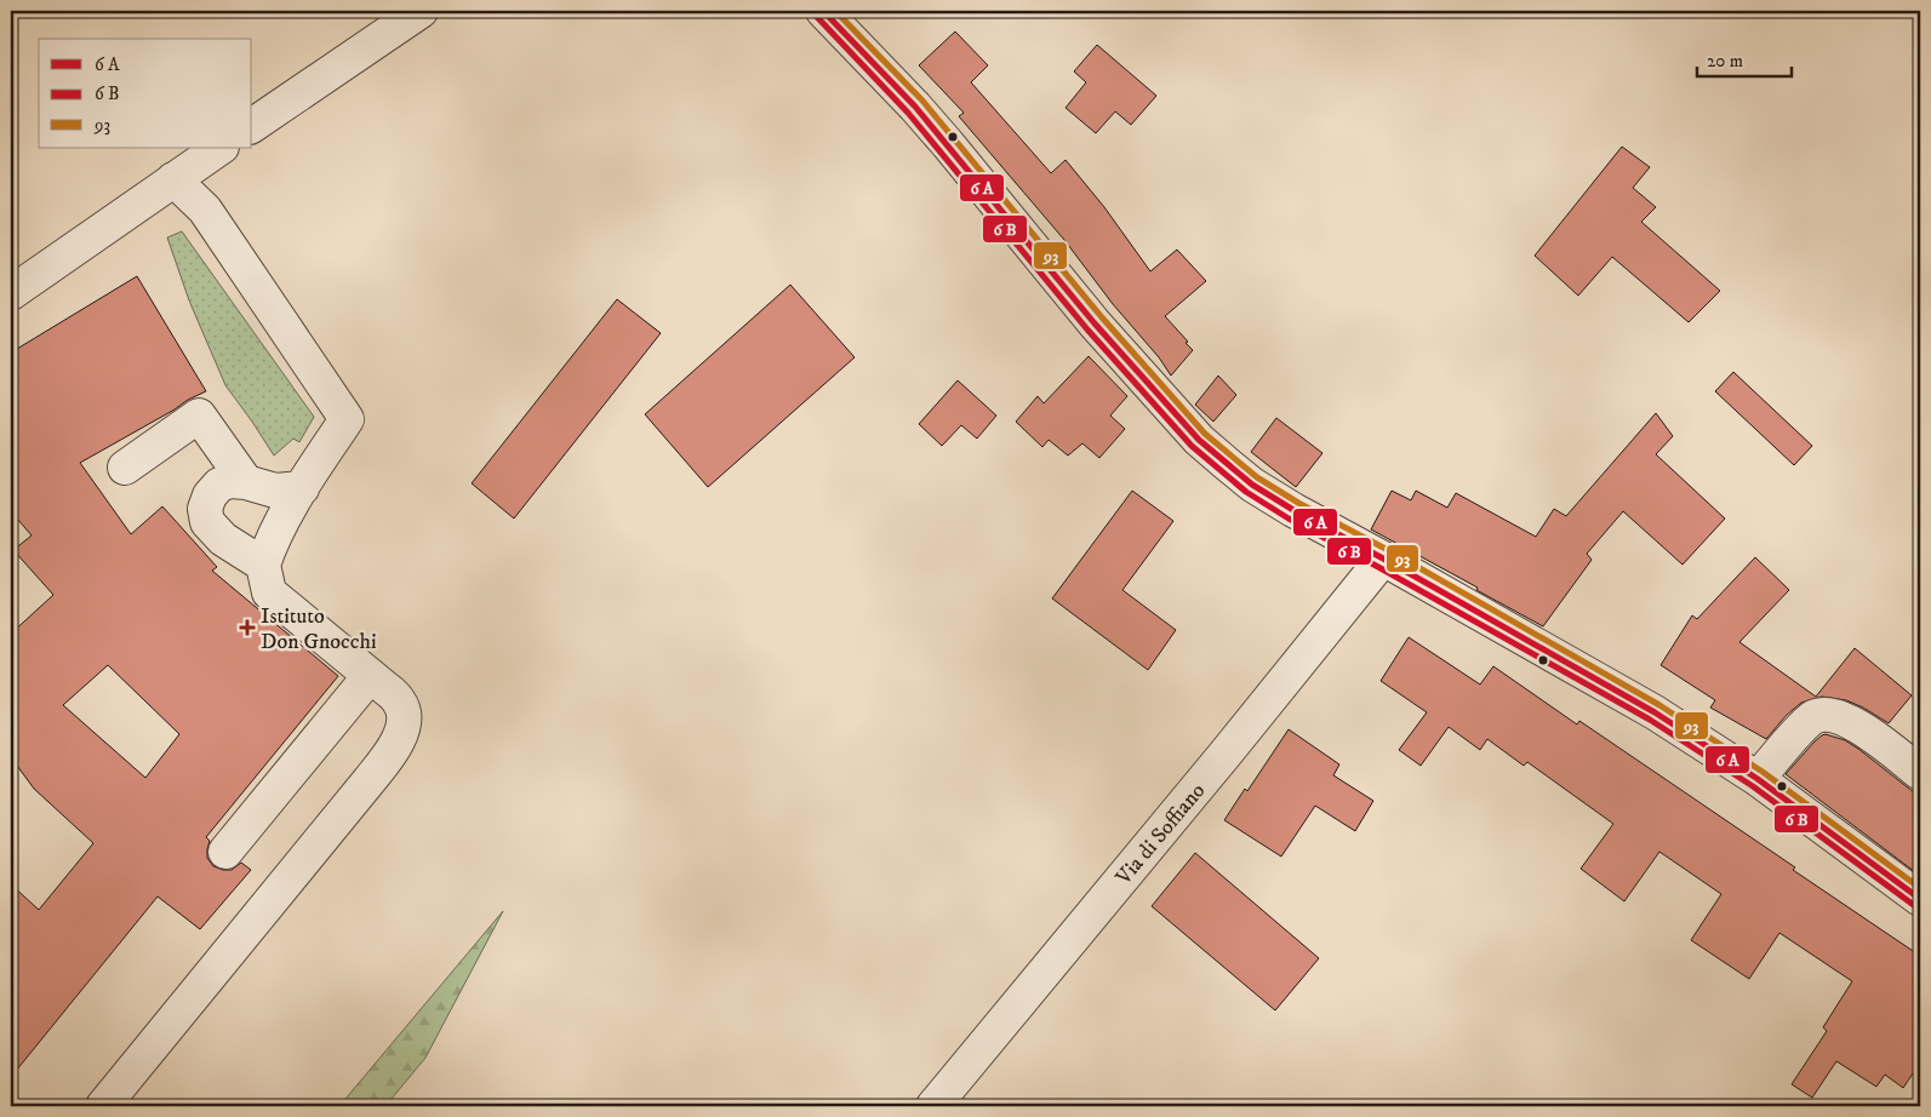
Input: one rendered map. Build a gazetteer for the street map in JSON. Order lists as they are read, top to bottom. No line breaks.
{"streets":{"street":["Via di Soffiano"]},"places":{"health":["Istituto Don Gnocchi"]},"lines":["transit line 93"],"legend":["6 A","6 B","93"],"scale_bar":"20 m"}
